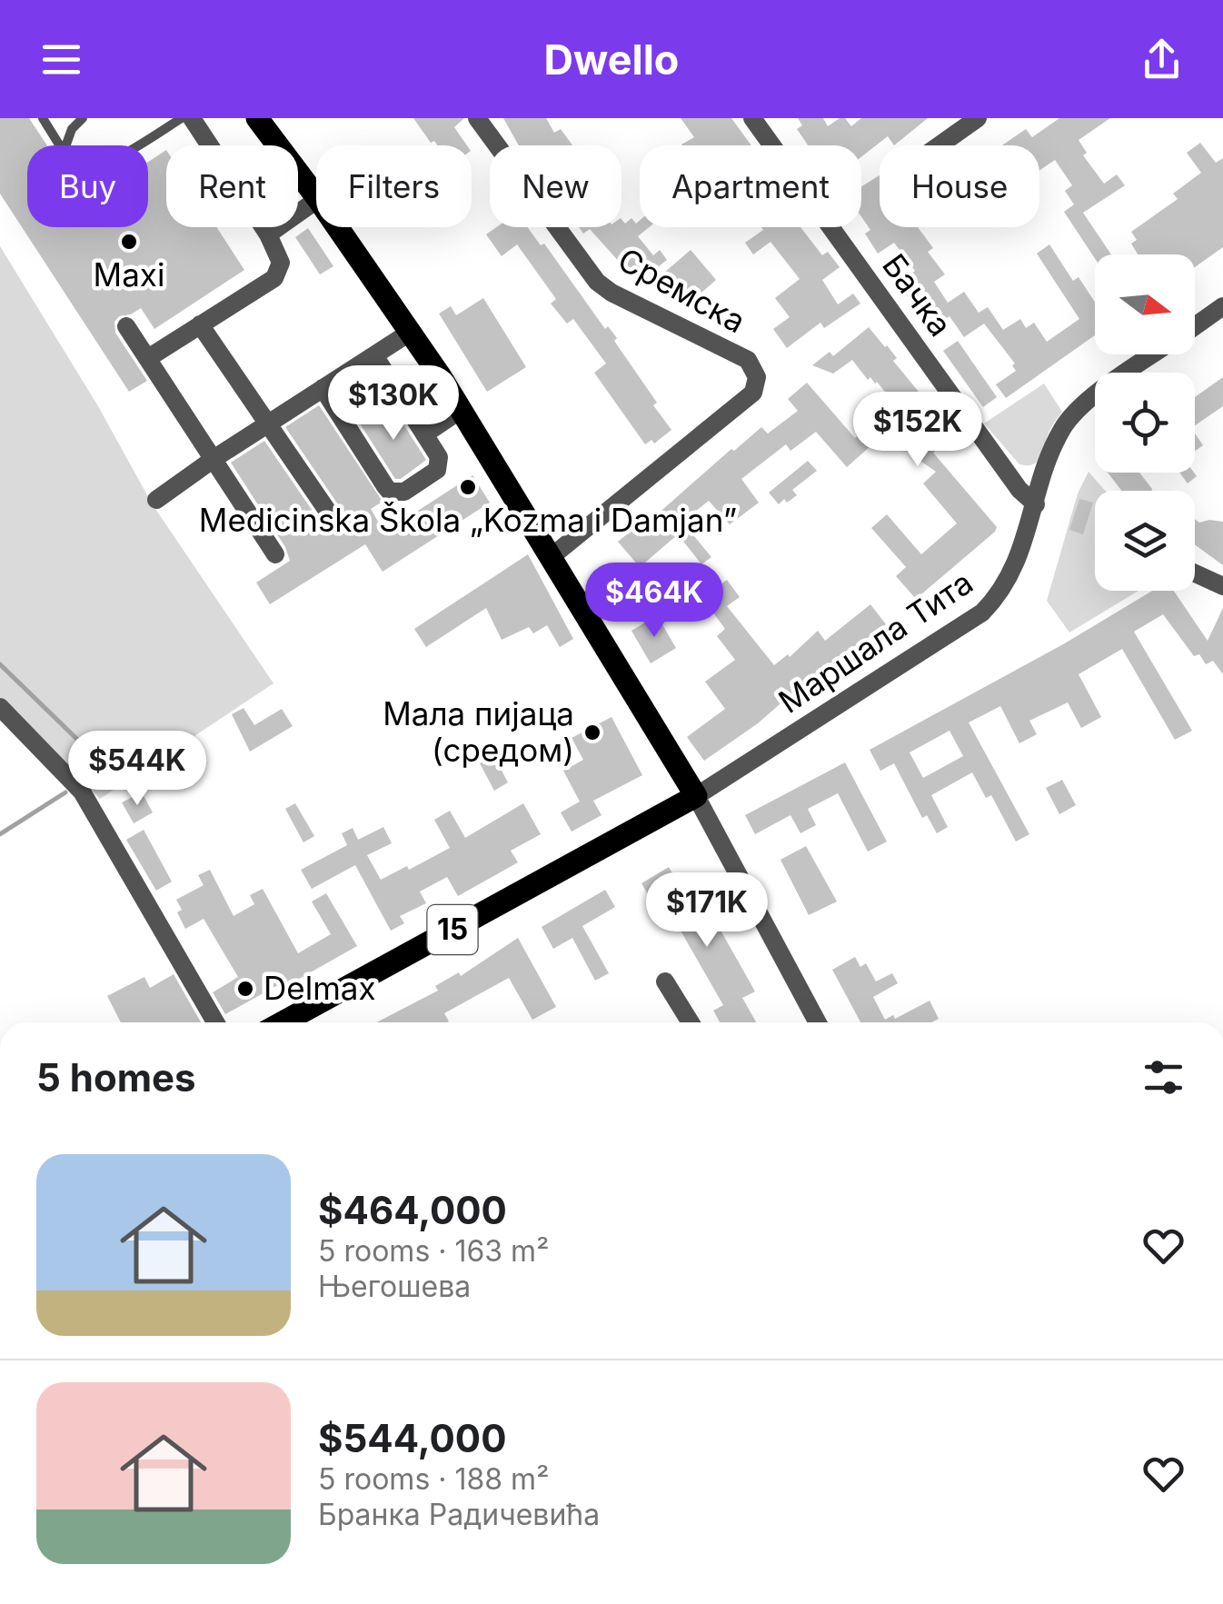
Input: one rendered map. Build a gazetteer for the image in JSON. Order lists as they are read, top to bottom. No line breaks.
{"streets":{"main road":["15"],"street":["Сремска","Бачка","Маршала Тита"]},"crossings":[["Бачка","Маршала Тита"],["Маршала Тита","15"]],"places":["Maxi","Medicinska Škola „Kozma i Damjan”","Мала пијаца (средом)","Delmax"],"north":"right","page":{"header":"Dwello","chip":["Buy","Rent","Filters","New","Apartment","House"],"price":["$130K","$152K","$464K","$544K","$171K"],"heading":"5 homes","list":[{"name":"$464,000","note":"5 rooms · 163 m² · Његошева"},{"name":"$544,000","note":"5 rooms · 188 m² · Бранка Радичевића"}]}}
